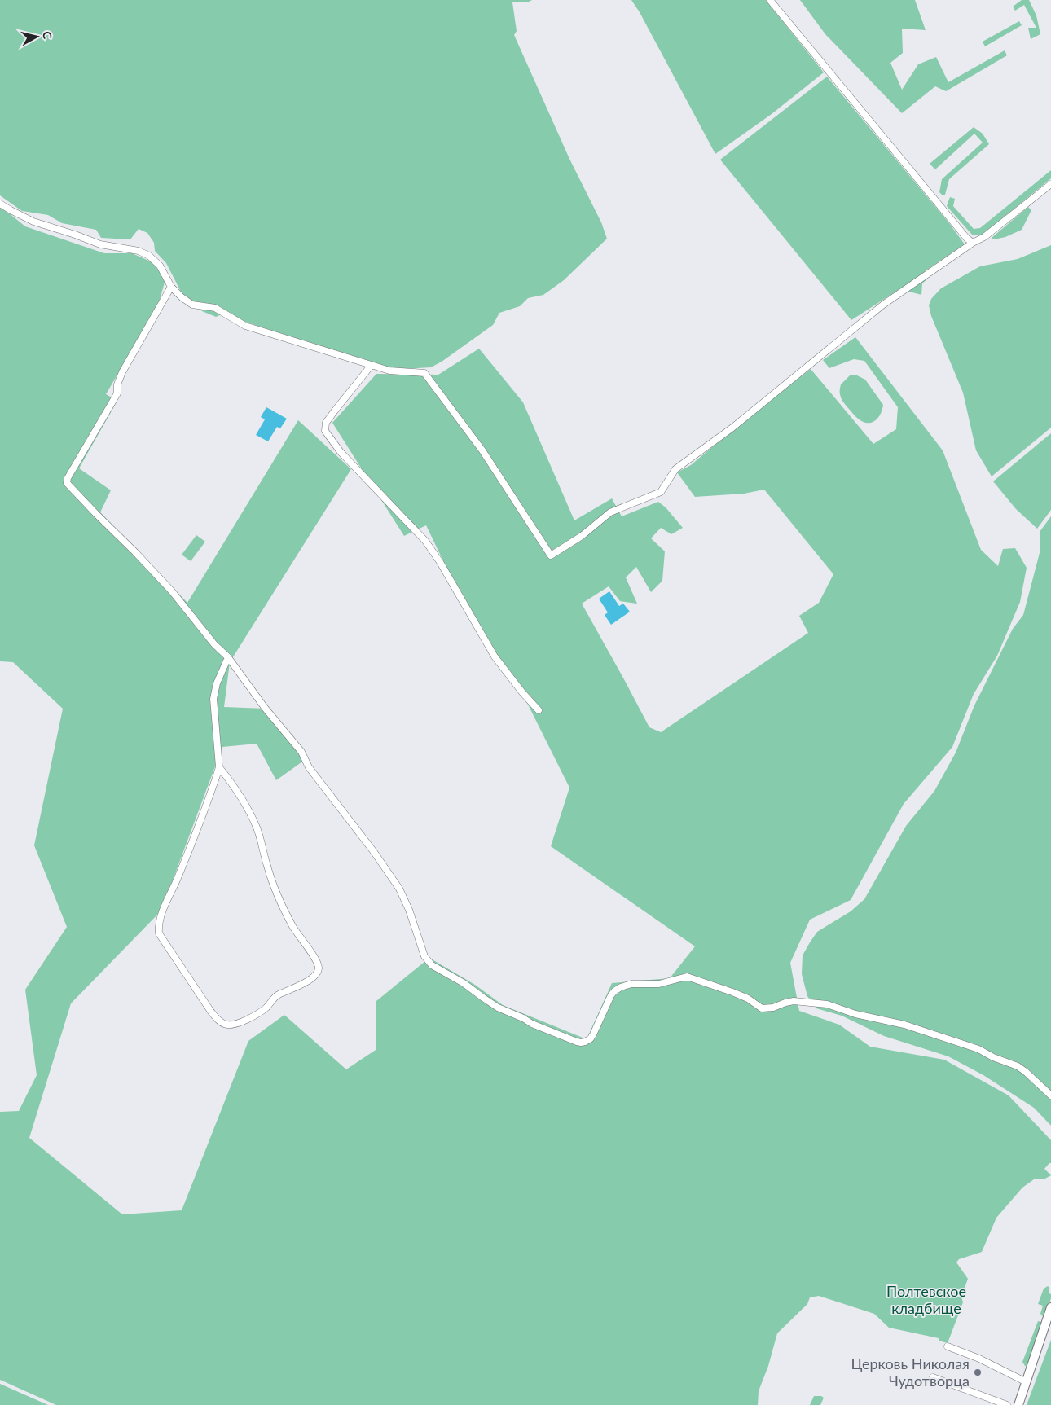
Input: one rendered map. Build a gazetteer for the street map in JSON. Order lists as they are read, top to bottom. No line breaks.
{"parks":["Полтевское кладбище"],"places":["Церковь Николая Чудотворца"],"north":"right"}
